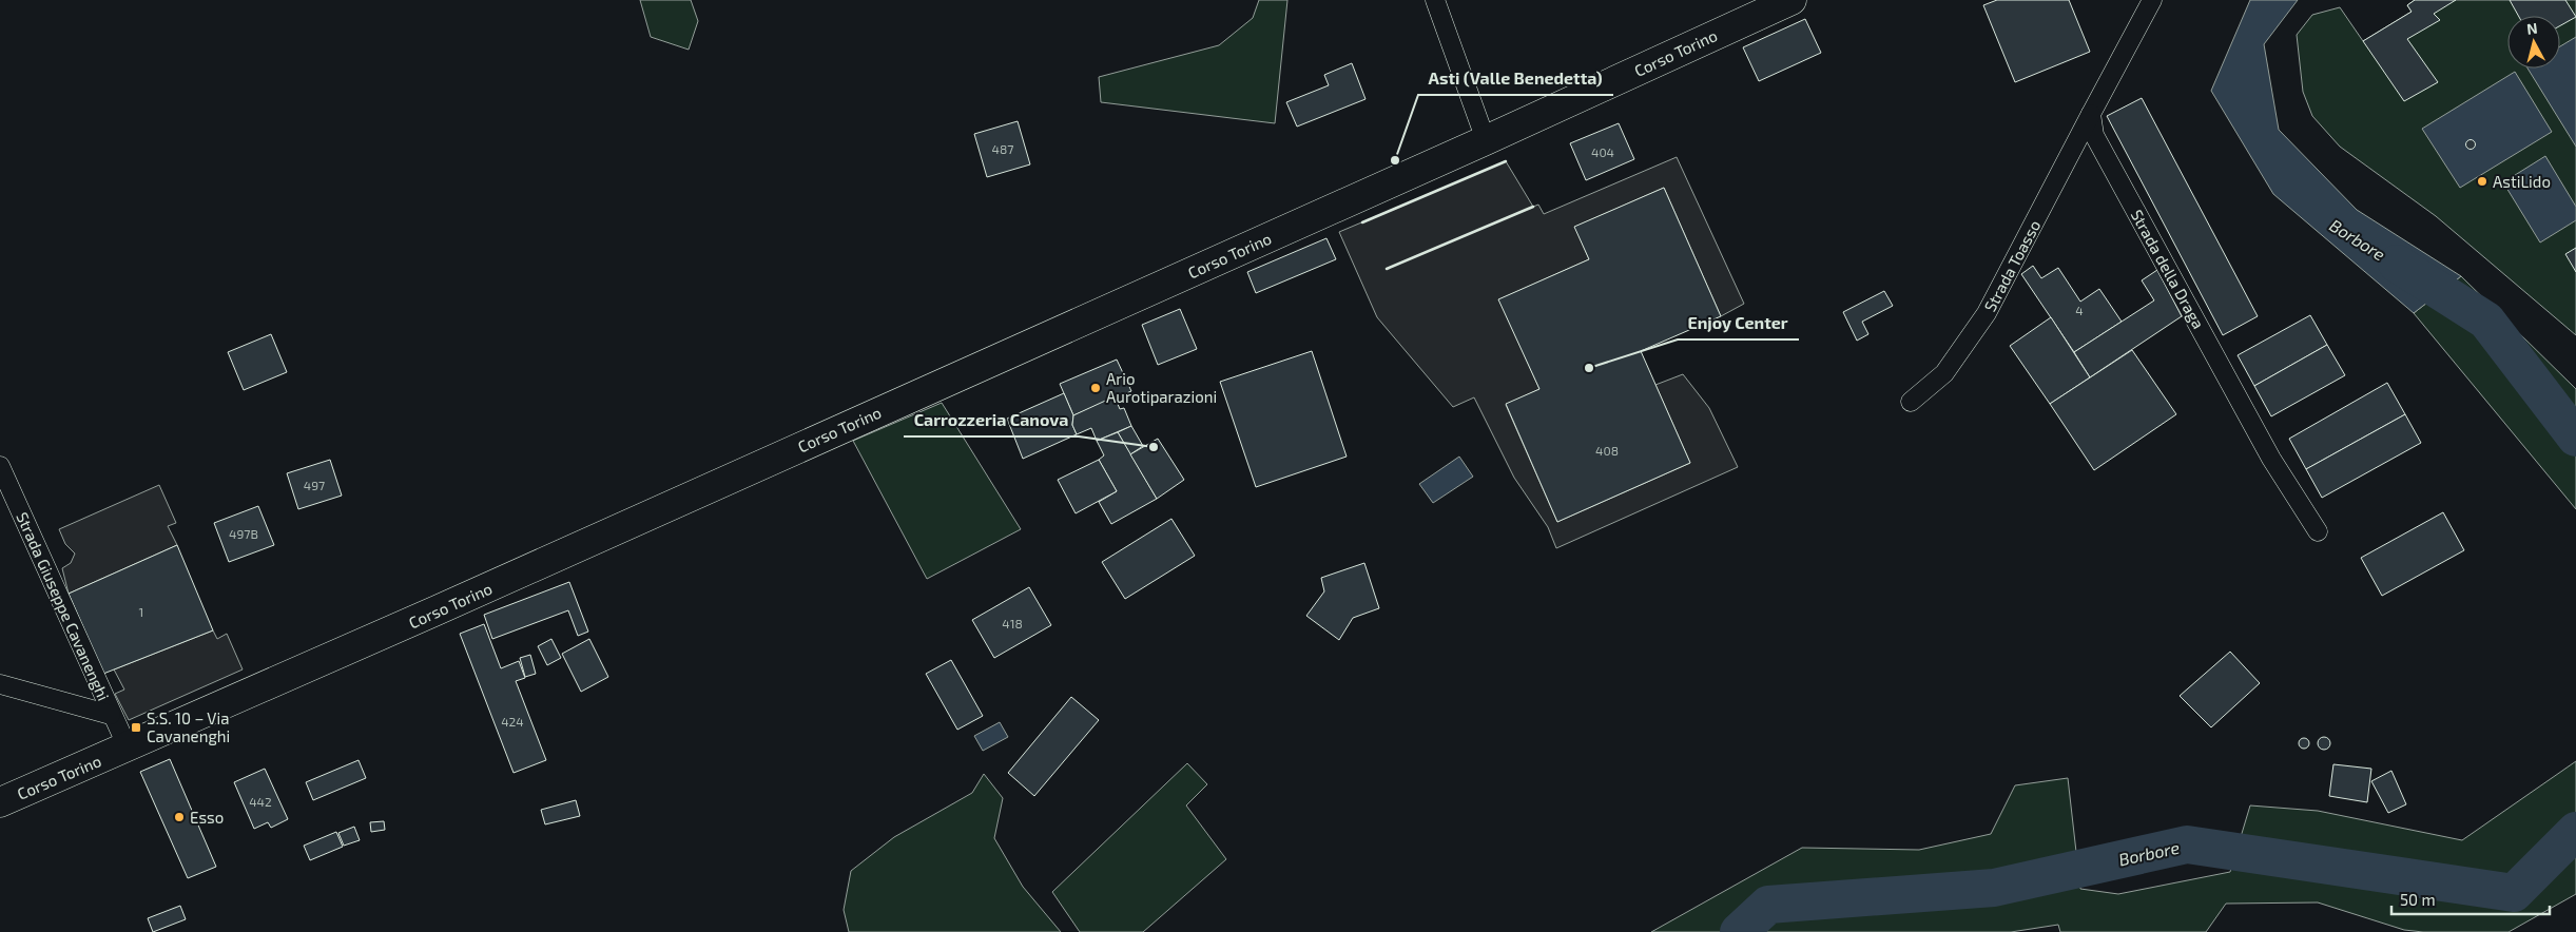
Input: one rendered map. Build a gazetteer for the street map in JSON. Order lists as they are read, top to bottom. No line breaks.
{"streets":{"main road":["Corso Torino"],"street":["Strada Toasso","Strada della Draga","Strada Giuseppe Cavanenghi"]},"crossings":[["Corso Torino","Strada Giuseppe Cavanenghi"],["Strada Toasso","Strada della Draga"]],"water":["Borbore"],"places":{"other":["Asti (Valle Benedetta)","AstiLido","Enjoy Center","Ario Aurotiparazioni","Carrozzeria Canova","Esso"],"transit":["S.S. 10 – Via Cavanenghi"]},"house_numbers":["487","404","4","408","497","497B","1","418","424","442"],"scale_bar":"50 m","north":"top"}
